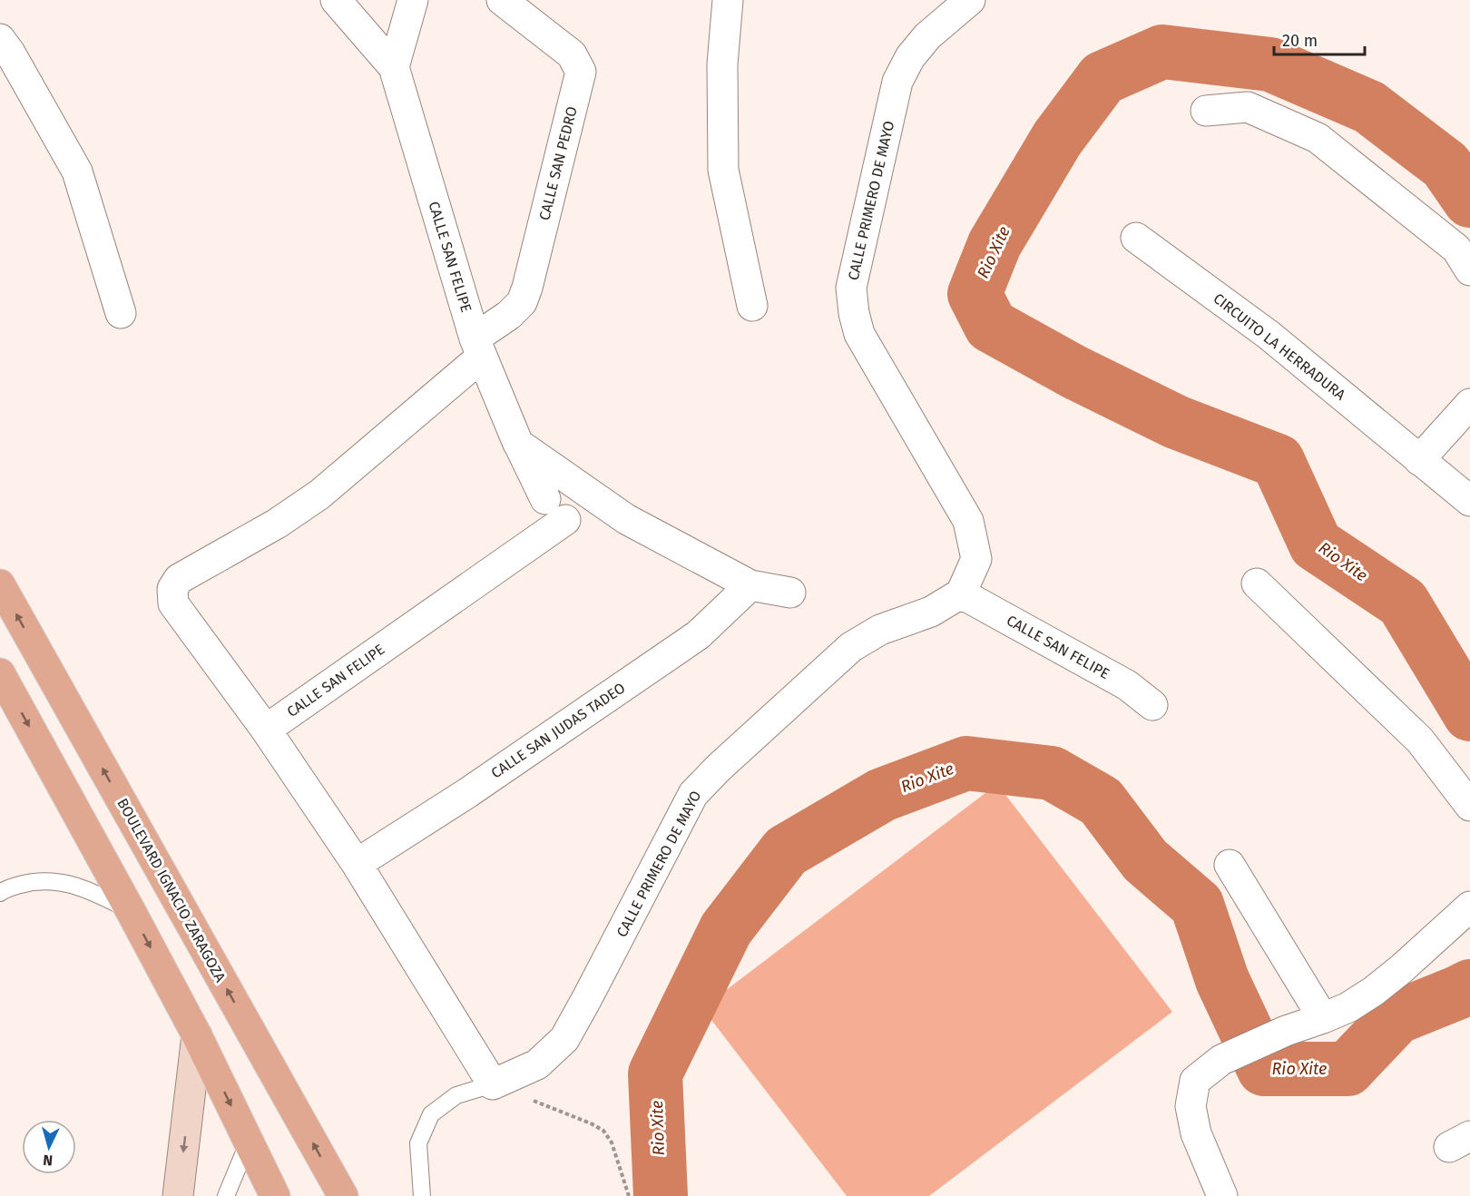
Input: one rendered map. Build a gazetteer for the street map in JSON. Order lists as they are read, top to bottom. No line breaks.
{"streets":{"main road":["BOULEVARD IGNACIO ZARAGOZA"],"street":["CALLE SAN PEDRO","CALLE PRIMERO DE MAYO","CALLE SAN FELIPE","CIRCUITO LA HERRADURA","CALLE SAN JUDAS TADEO"]},"crossings":[["CALLE SAN PEDRO","CALLE SAN FELIPE"],["CALLE PRIMERO DE MAYO","CALLE SAN FELIPE"]],"water":["Rio Xite"],"scale_bar":"20 m","north":"bottom"}
